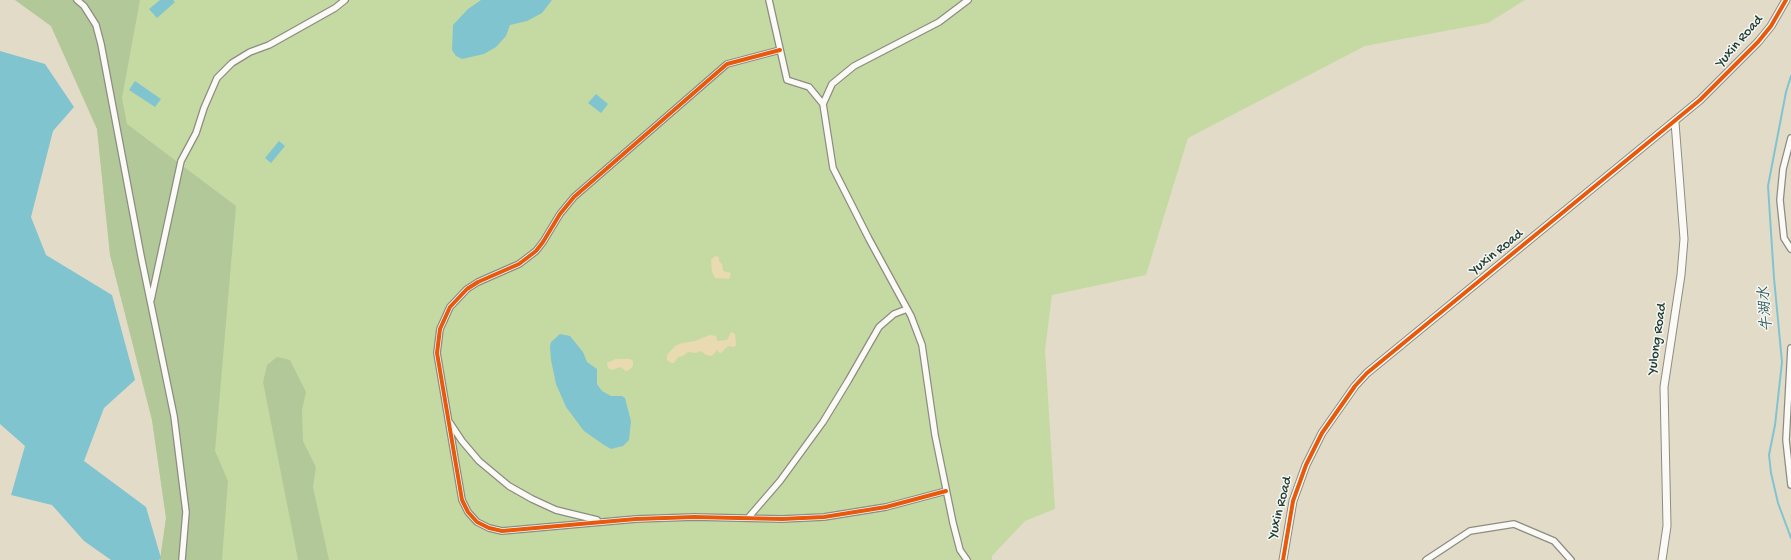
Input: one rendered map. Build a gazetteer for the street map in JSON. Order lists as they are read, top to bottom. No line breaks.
{"streets":{"street":["Yuxin Road","Yulong Road"]},"crossings":[["Yuxin Road","Yulong Road"]],"water":["牛湖水"]}
